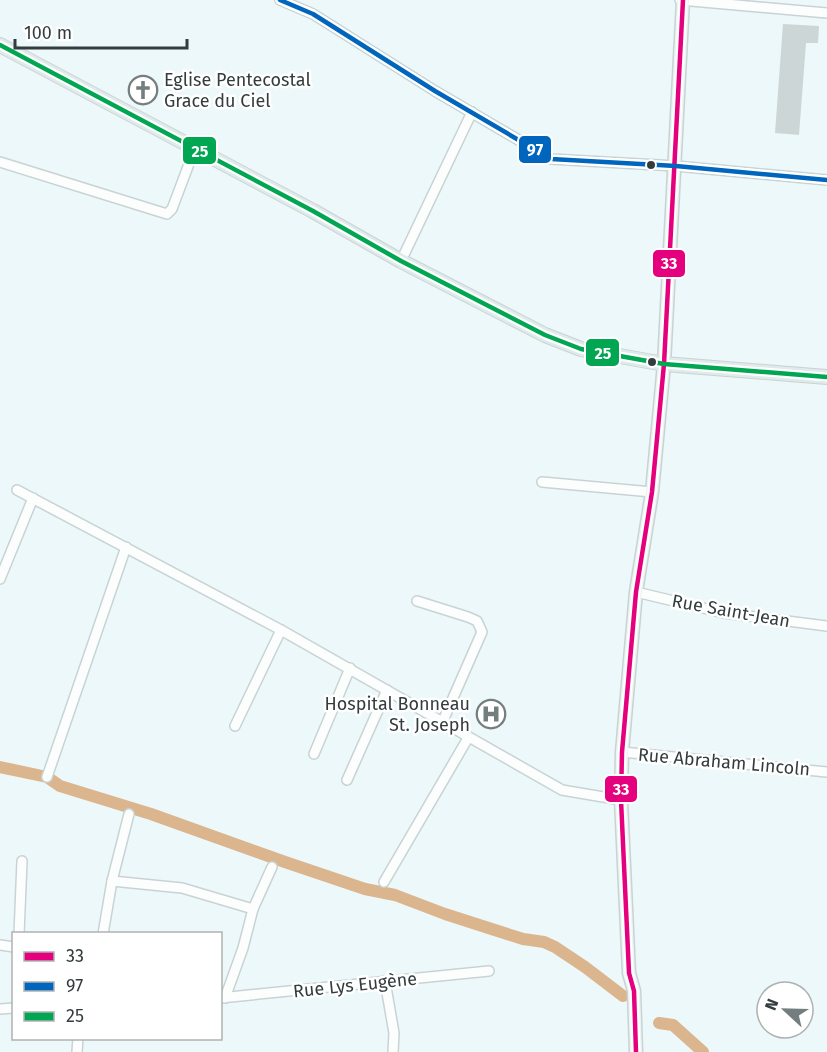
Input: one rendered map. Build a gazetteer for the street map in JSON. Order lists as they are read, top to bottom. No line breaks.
{"streets":{"street":["Rue Saint-Jean","Rue Abraham Lincoln","Rue Lys Eugène"]},"places":{"church":["Eglise Pentecostal Grace du Ciel"],"hospital":["Hospital Bonneau St. Joseph"]},"lines":["transit line 33","transit line 97","transit line 25"],"legend":["33","97","25"],"scale_bar":"100 m","north":"left"}
